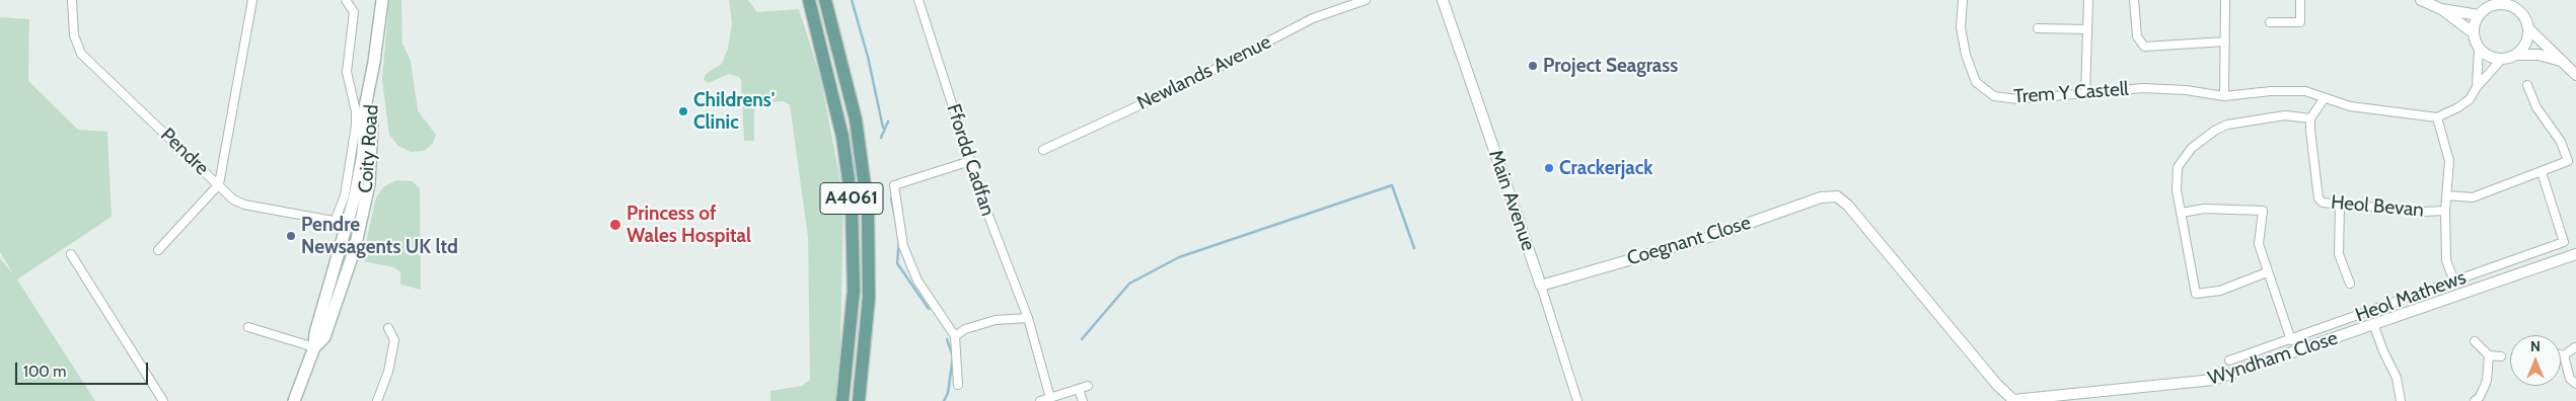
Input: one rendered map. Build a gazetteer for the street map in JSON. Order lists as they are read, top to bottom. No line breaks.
{"streets":{"main road":["Coity Road","A4061"],"street":["Newlands Avenue","Trem Y Castell","Pendre","Ffordd Cadfan","Main Avenue","Heol Bevan","Coegnant Close","Heol Mathews","Wyndham Close"]},"crossings":[["Trem Y Castell","Heol Bevan"],["Coity Road","Pendre"],["Main Avenue","Coegnant Close"],["Coegnant Close","Wyndham Close"]],"places":["Project Seagrass","Childrens' Clinic","Crackerjack","Princess of Wales Hospital","Pendre Newsagents UK ltd"],"scale_bar":"100 m","north":"top"}
